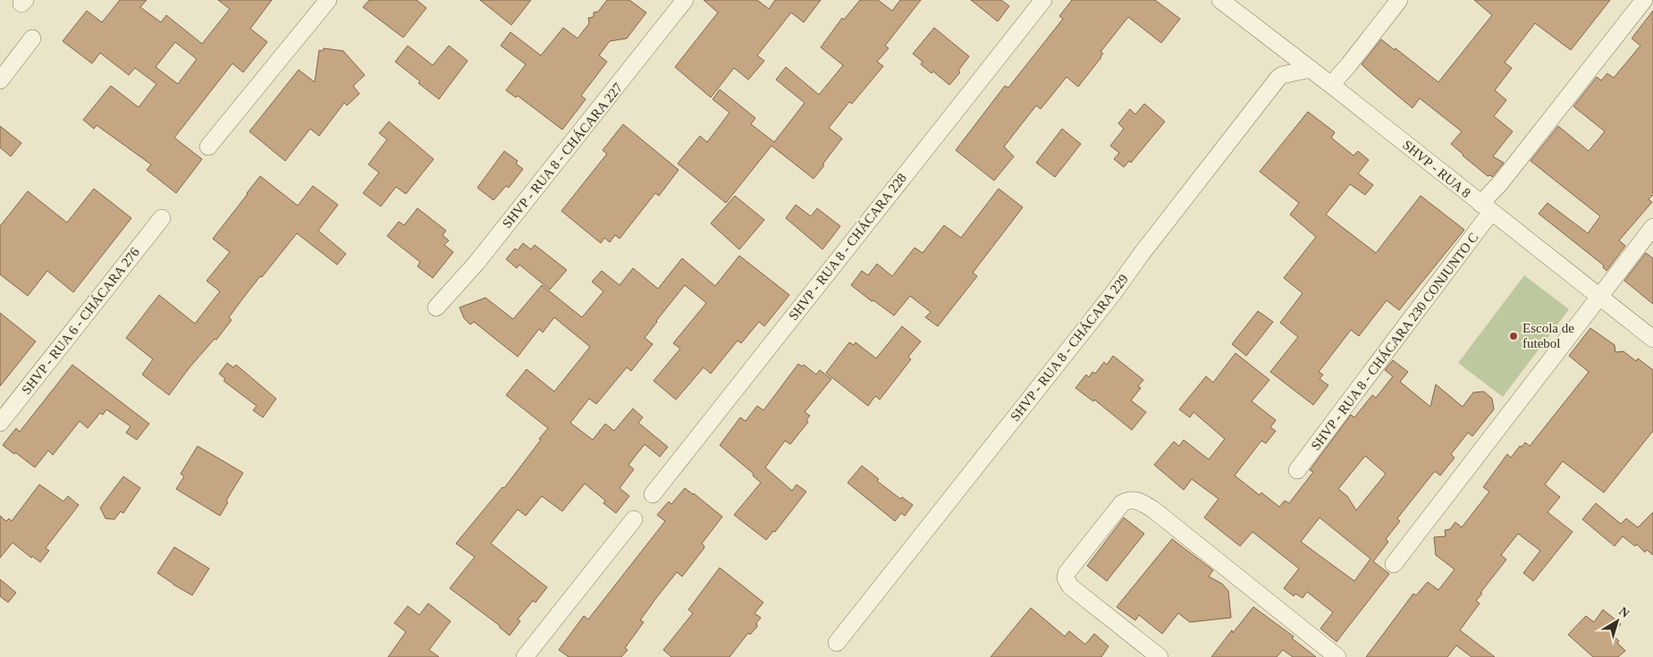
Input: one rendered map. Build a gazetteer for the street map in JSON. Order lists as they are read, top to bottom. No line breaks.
{"streets":{"street":["SHVP - RUA 8 - CHÁCARA 227","SHVP - RUA 8","SHVP - RUA 8 - CHÁCARA 228","SHVP - RUA 6 - CHÁCARA 276","SHVP - RUA 8 - CHÁCARA 230 CONJUNTO C","SHVP - RUA 8 - CHÁCARA 229"]},"crossings":[["SHVP - RUA 8","SHVP - RUA 8 - CHÁCARA 230 CONJUNTO C"],["SHVP - RUA 8","SHVP - RUA 8 - CHÁCARA 229"]],"places":["Escola de futebol"],"north":"top right"}
